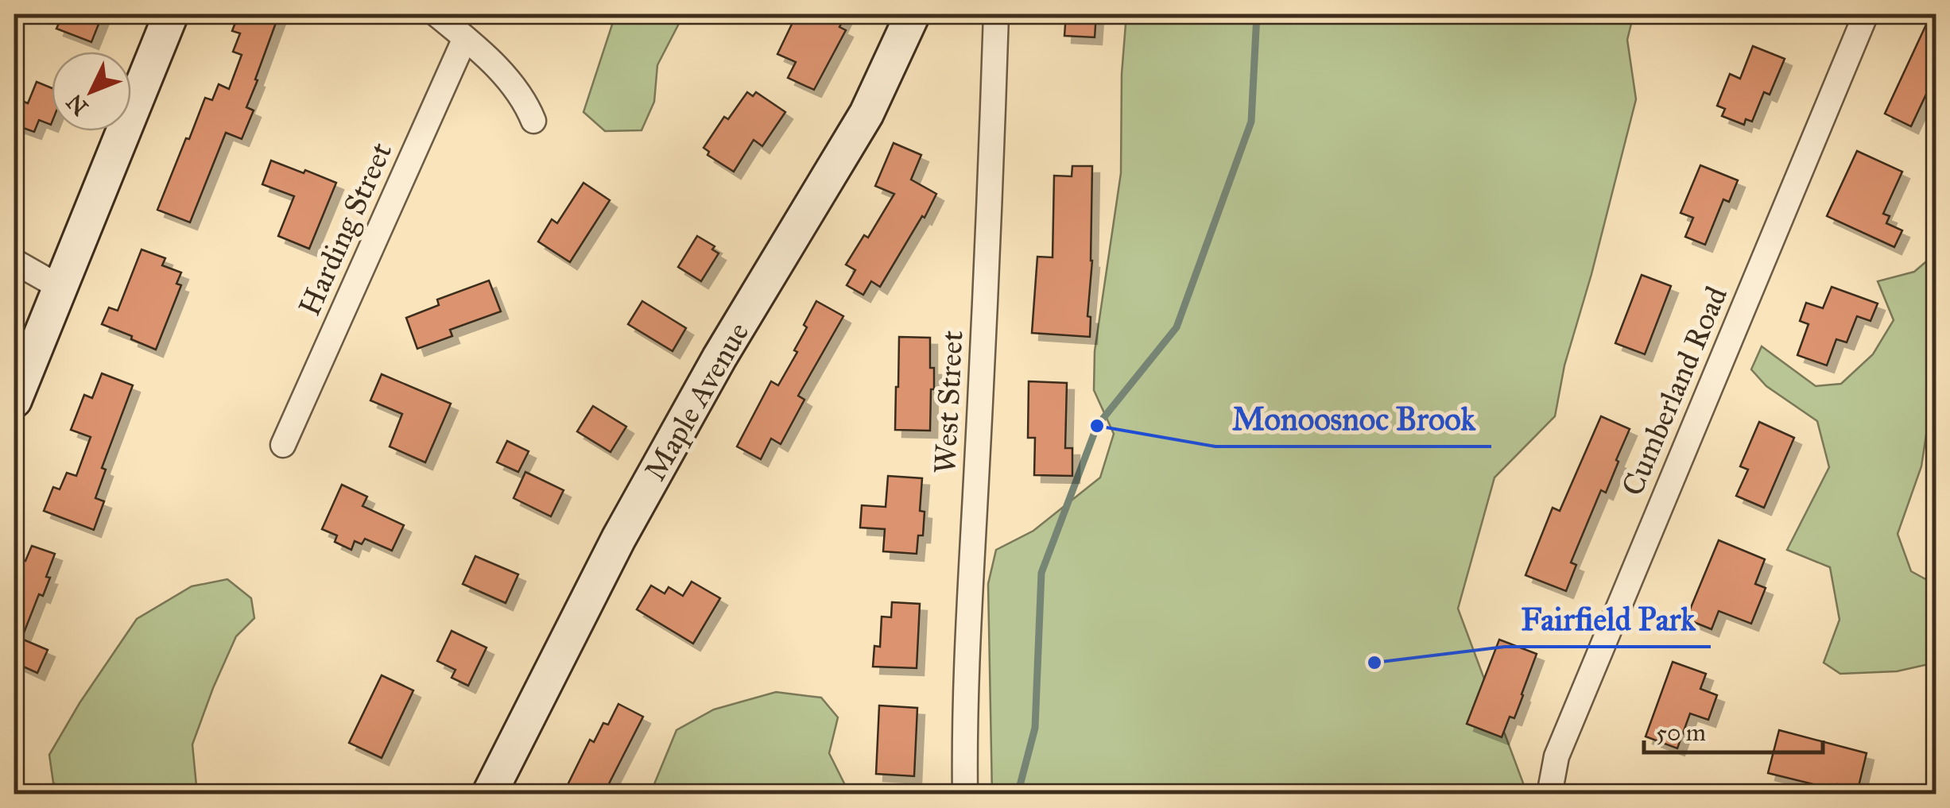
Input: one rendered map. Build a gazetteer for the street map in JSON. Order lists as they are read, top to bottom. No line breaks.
{"streets":{"main road":["Maple Avenue"],"street":["Harding Street","Cumberland Road","West Street"]},"places":["Monoosnoc Brook","Fairfield Park"],"scale_bar":"50 m","north":"bottom left"}
